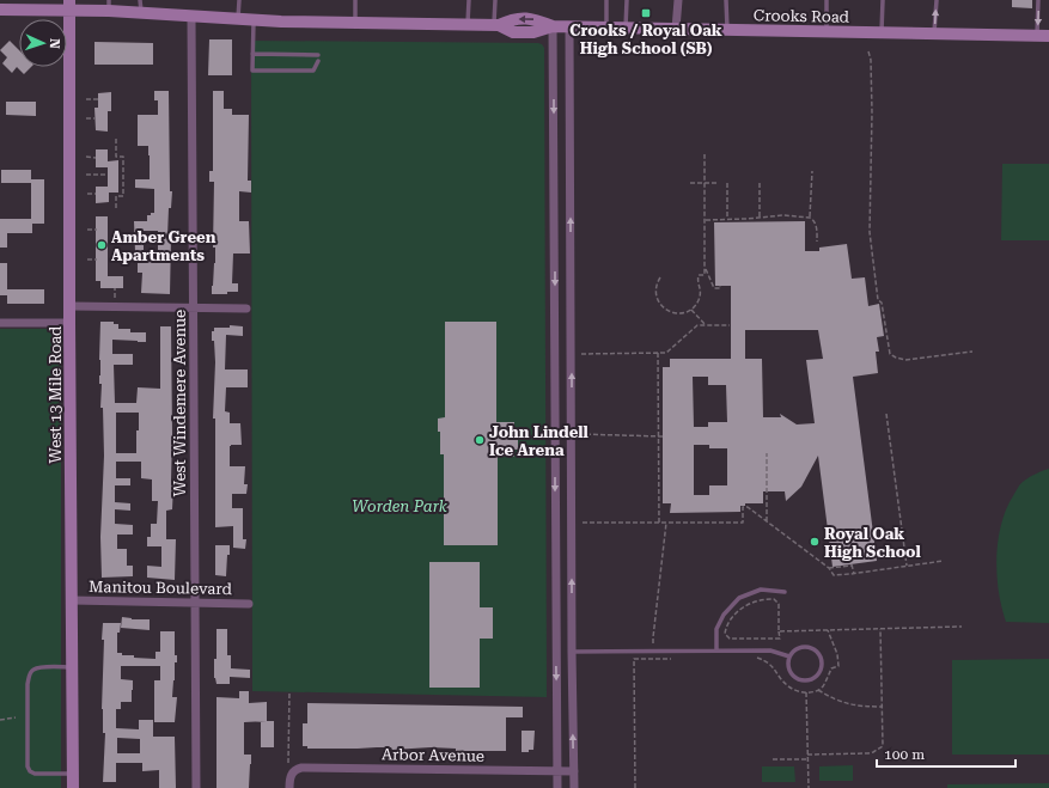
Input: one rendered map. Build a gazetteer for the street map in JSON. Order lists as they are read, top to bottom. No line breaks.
{"streets":{"main road":["Crooks Road","West 13 Mile Road"],"street":["West Windemere Avenue","Manitou Boulevard","Arbor Avenue"]},"crossings":[["Crooks Road","West 13 Mile Road"],["Crooks Road","West Windemere Avenue"],["West 13 Mile Road","Manitou Boulevard"],["West Windemere Avenue","Manitou Boulevard"]],"parks":["Worden Park"],"places":{"transit":["Crooks / Royal Oak High School (SB)"],"other":["Amber Green Apartments","John Lindell Ice Arena","Royal Oak High School"]},"scale_bar":"100 m","north":"right"}
